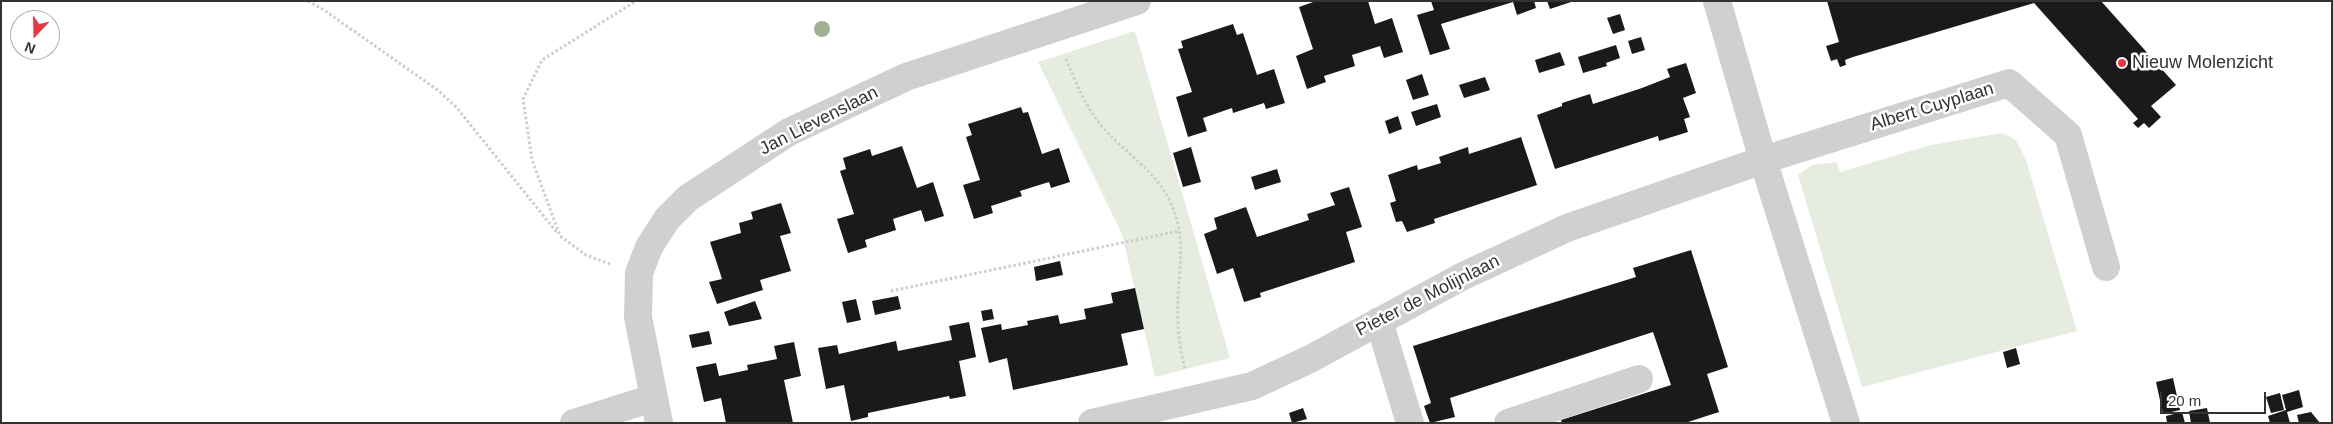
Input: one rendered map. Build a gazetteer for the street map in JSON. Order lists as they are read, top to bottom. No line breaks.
{"streets":{"street":["Albert Cuyplaan","Jan Lievenslaan","Pieter de Molijnlaan"]},"crossings":[["Albert Cuyplaan","Pieter de Molijnlaan"]],"places":["Nieuw Molenzicht"],"scale_bar":"20 m","north":"bottom"}
